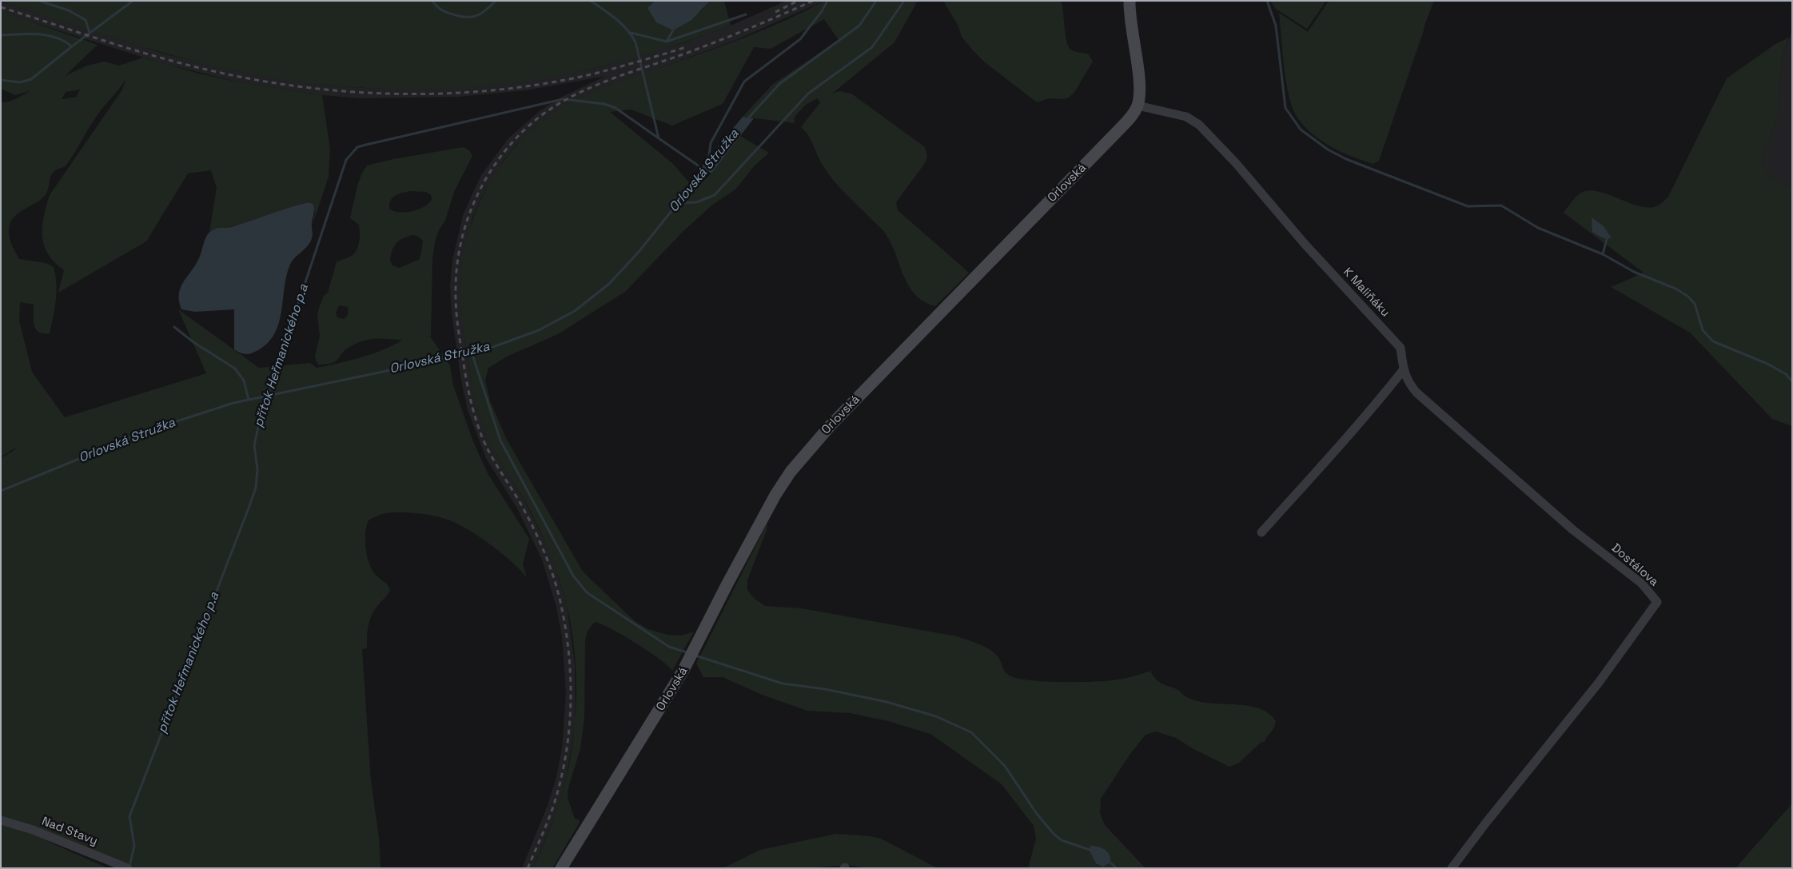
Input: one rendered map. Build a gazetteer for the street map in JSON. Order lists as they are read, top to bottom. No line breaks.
{"streets":{"main road":["Orlovská"],"street":["K Maliňáku","Dostálova","Nad Stavy"]},"crossings":[["Orlovská","K Maliňáku"],["K Maliňáku","Dostálova"]],"water":["Orlovská Stružka","přítok Heřmanického p.a"]}
